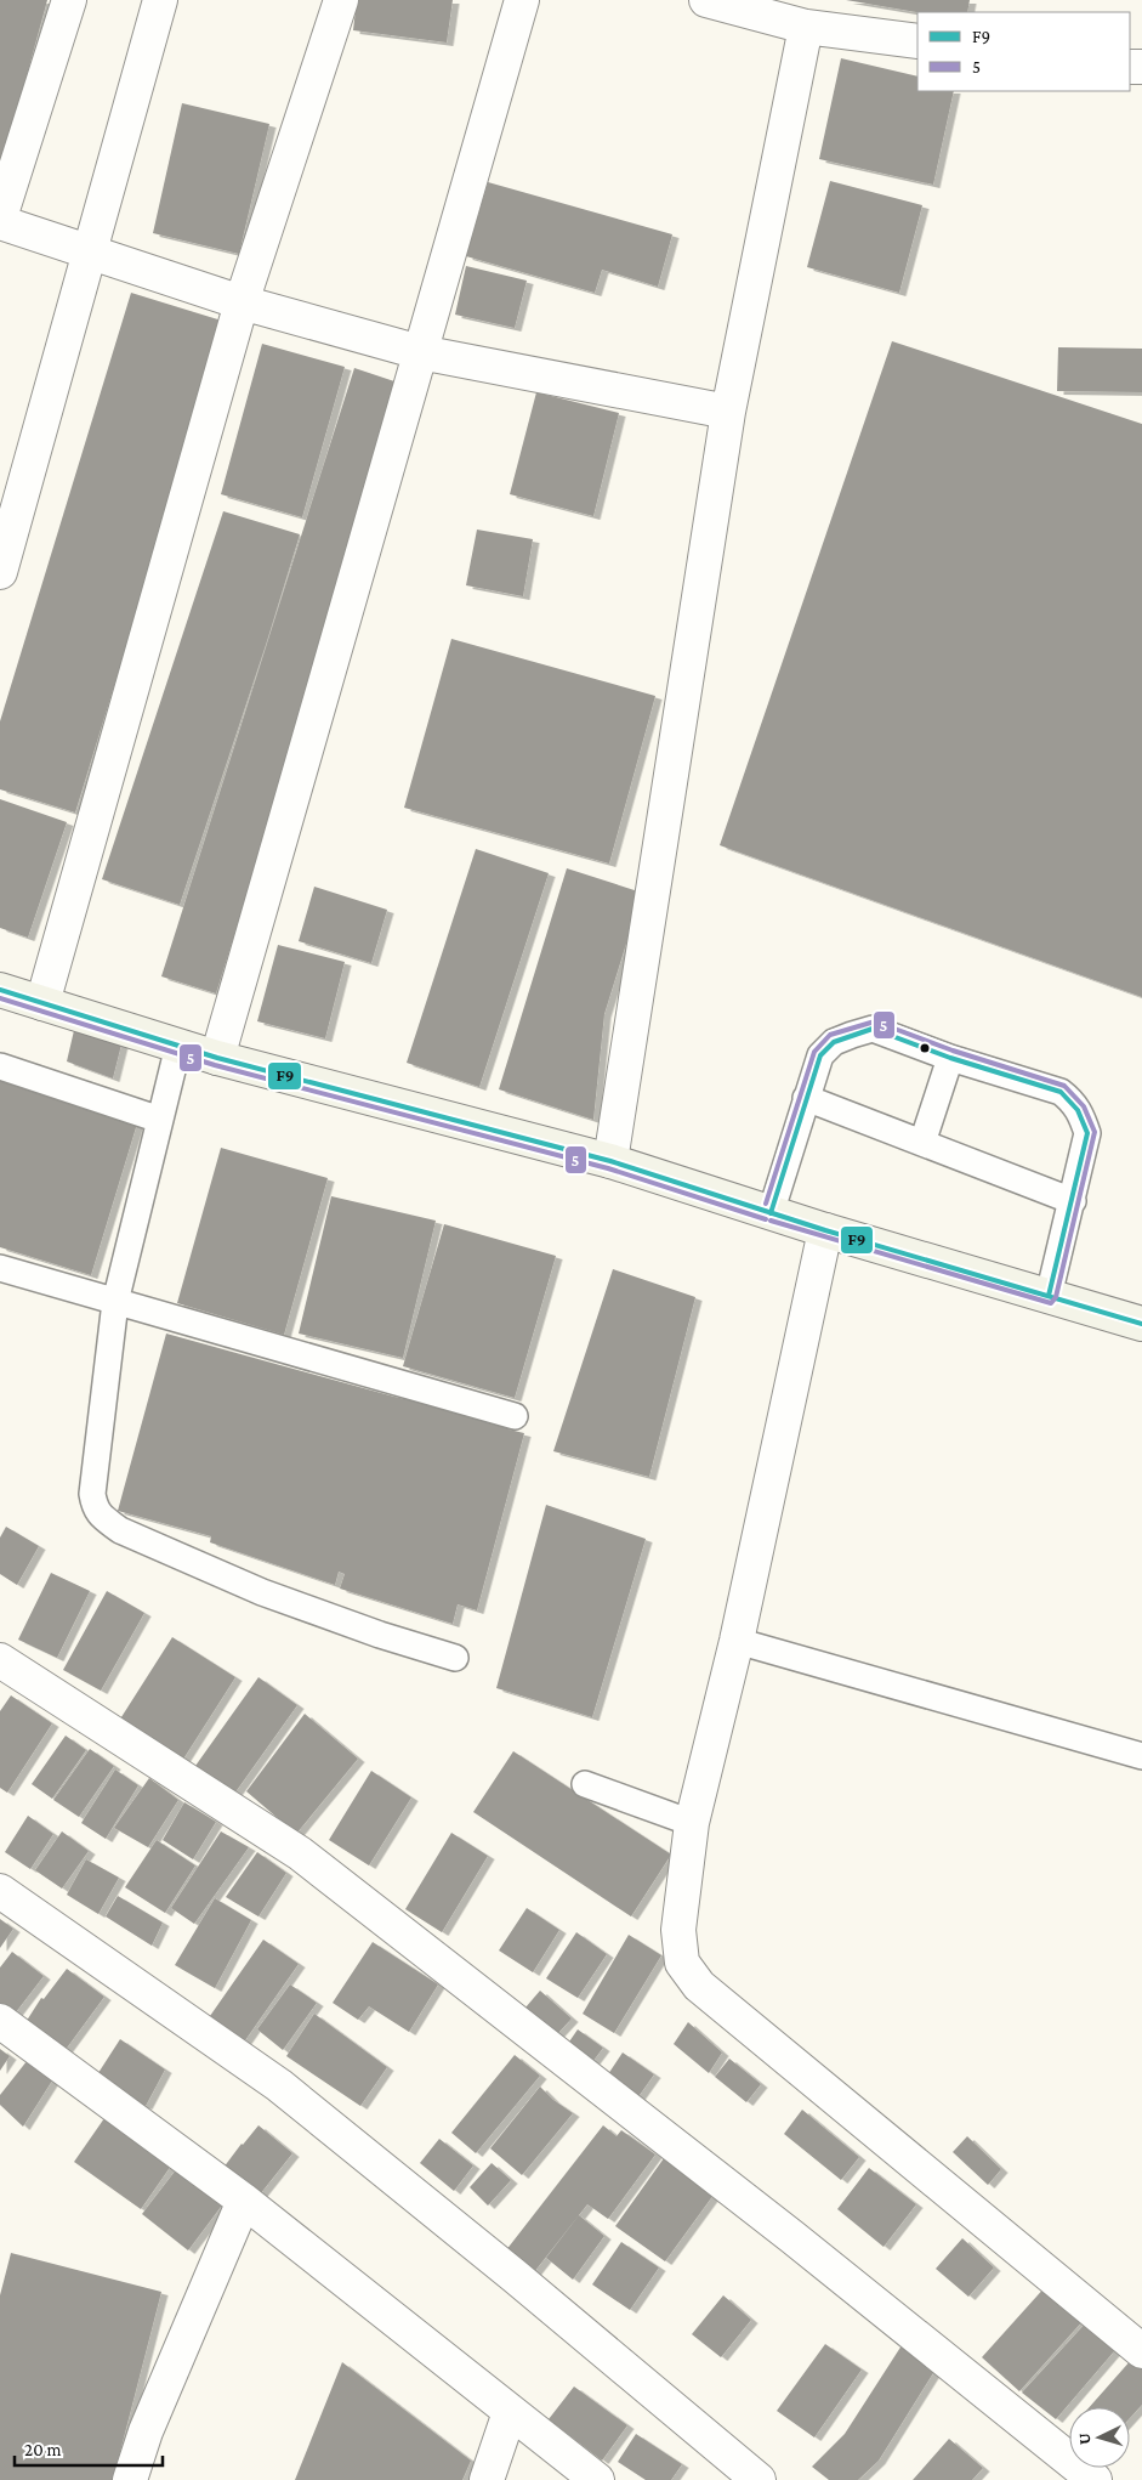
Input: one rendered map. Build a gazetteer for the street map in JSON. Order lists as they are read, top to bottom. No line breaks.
{"lines":["transit line F9","transit line 5"],"legend":["F9","5"],"scale_bar":"20 m","north":"left"}
